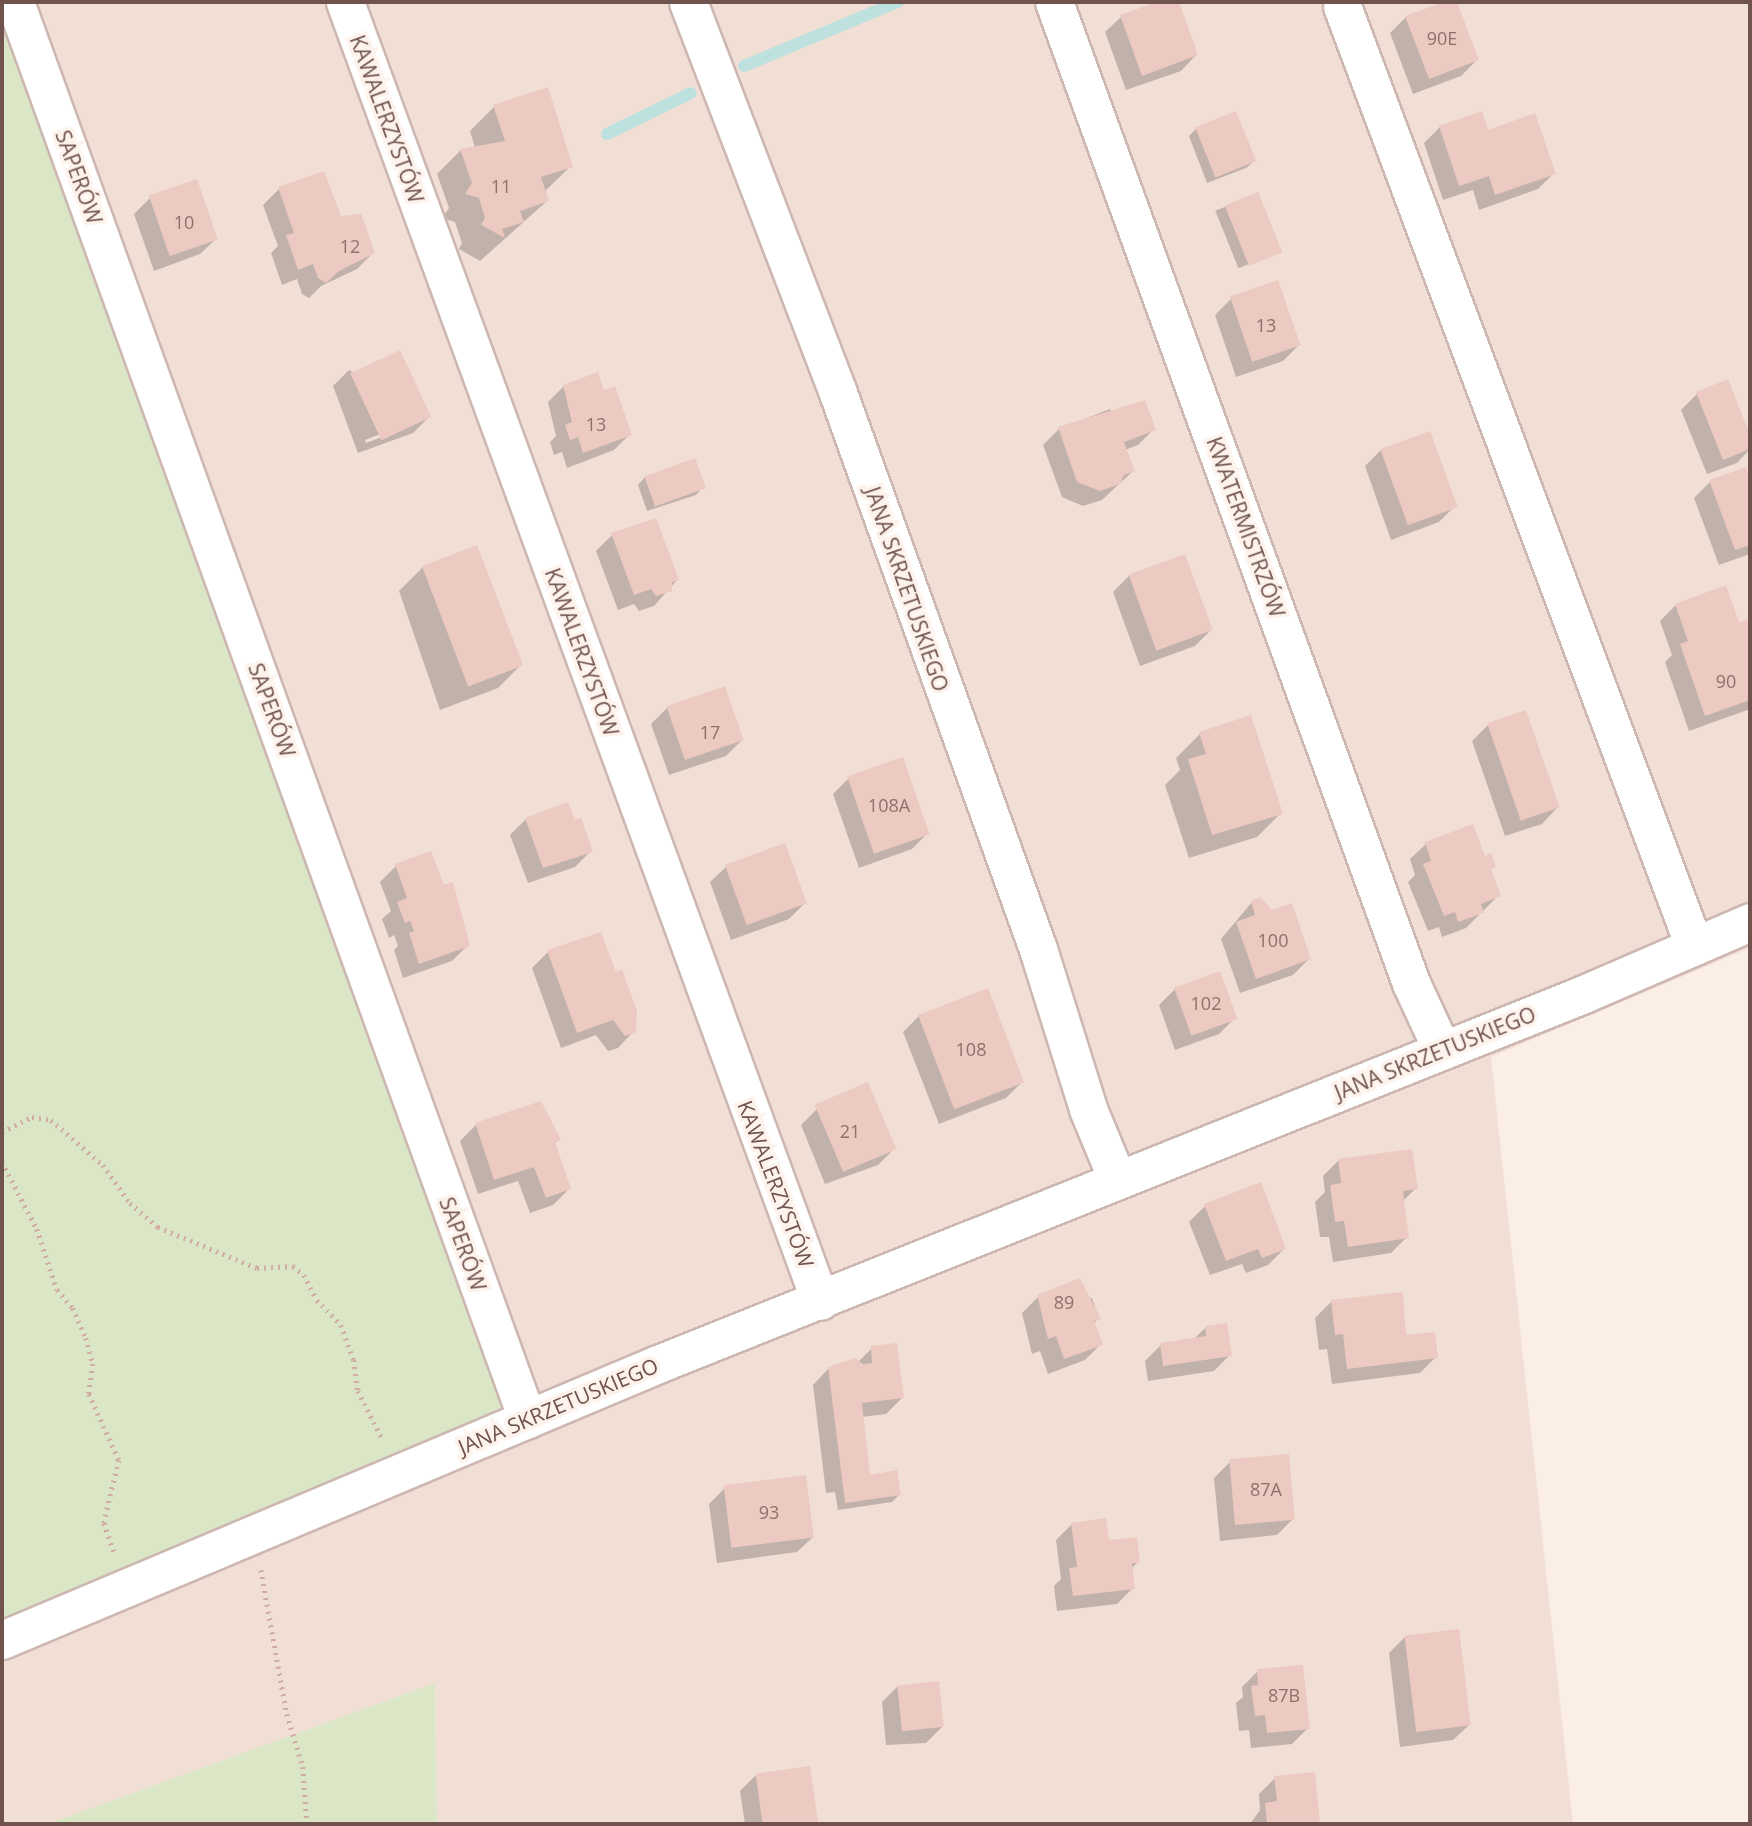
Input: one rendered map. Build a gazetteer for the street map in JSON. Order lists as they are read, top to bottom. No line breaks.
{"streets":{"street":["KAWALERZYSTÓW","SAPERÓW","KWATERMISTRZÓW","JANA SKRZETUSKIEGO"]},"crossings":[["KAWALERZYSTÓW","JANA SKRZETUSKIEGO"],["SAPERÓW","JANA SKRZETUSKIEGO"],["KWATERMISTRZÓW","JANA SKRZETUSKIEGO"]],"house_numbers":["90E","11","10","12","13","13","90","17","108A","100","102","108","21","89","87A","93","87B"]}
